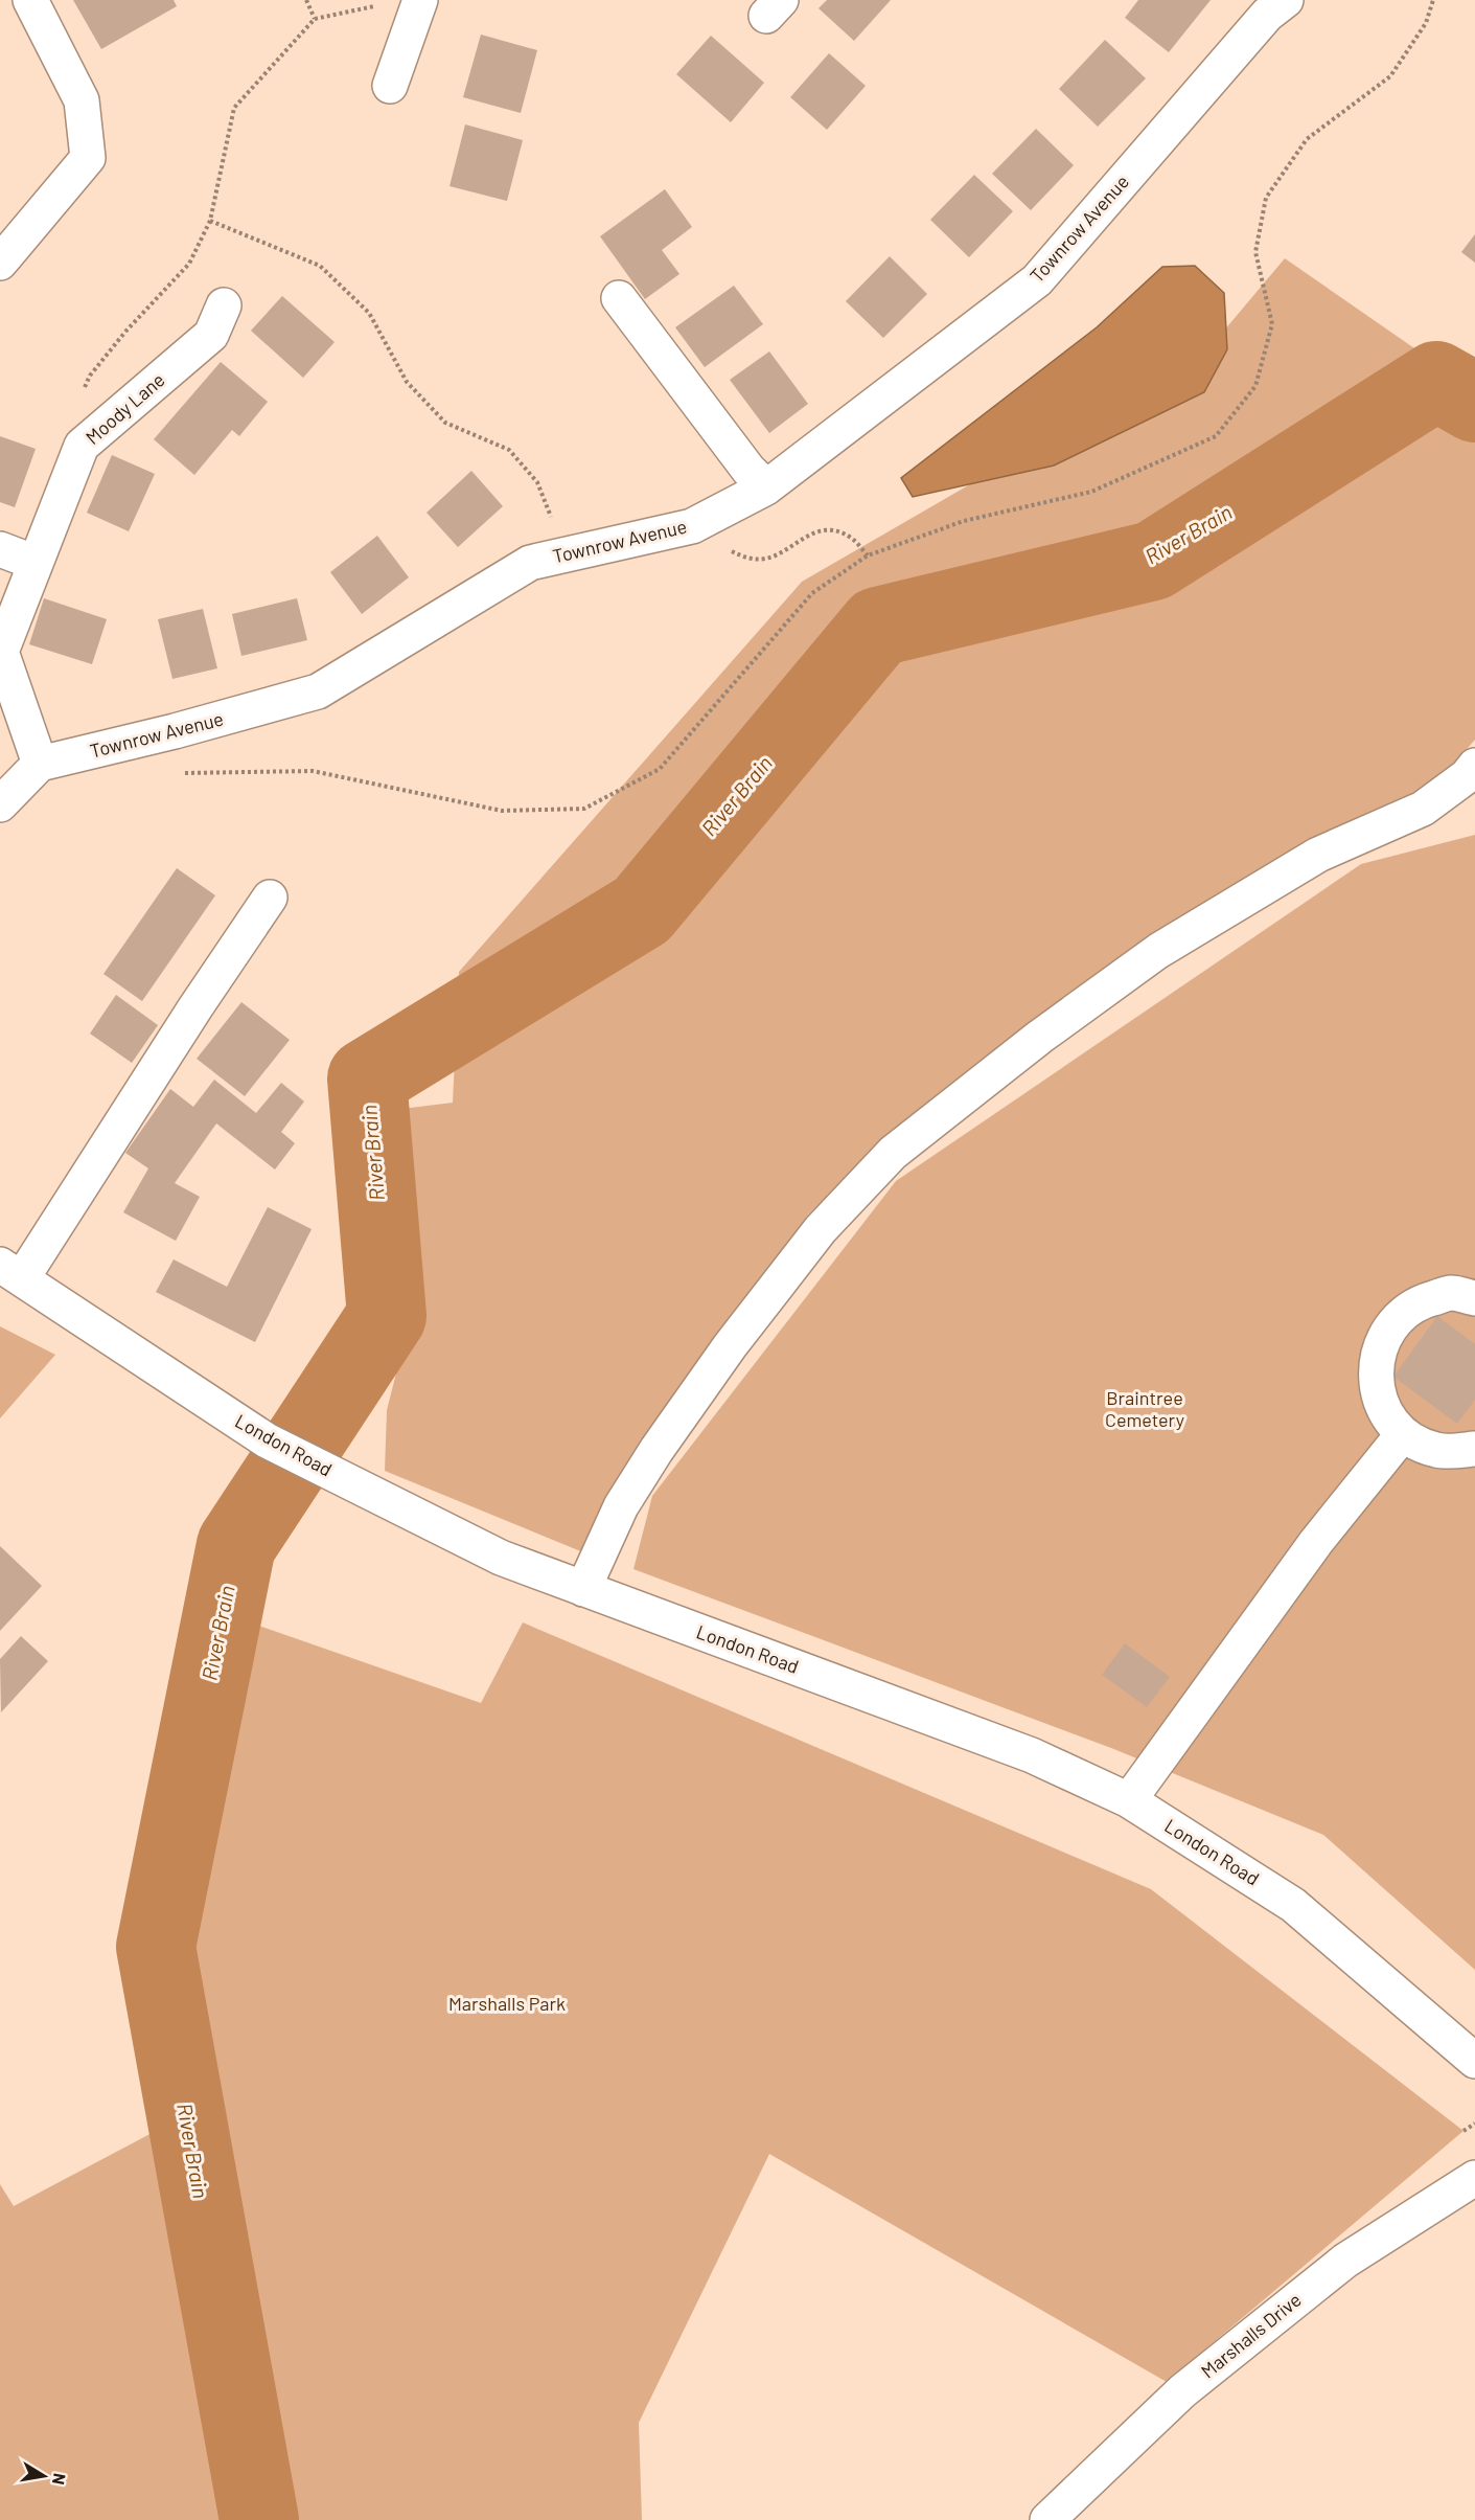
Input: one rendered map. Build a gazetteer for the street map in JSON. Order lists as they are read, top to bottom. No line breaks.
{"streets":{"street":["Townrow Avenue","Moody Lane","London Road","Marshalls Drive"]},"crossings":[["Townrow Avenue","Moody Lane"]],"water":["River Brain"],"parks":["Braintree Cemetery","Marshalls Park"],"north":"right"}
